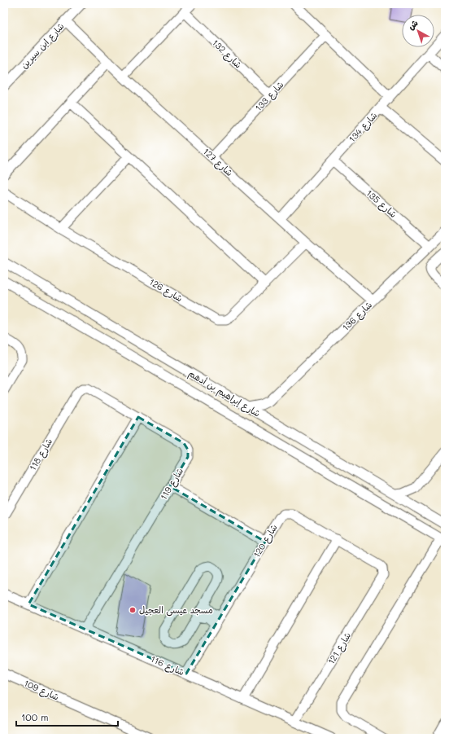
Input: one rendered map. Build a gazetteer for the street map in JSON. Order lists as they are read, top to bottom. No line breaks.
{"streets":{"street":["شارع ابن سيرين","شارع 132","شارع 133","شارع 134","شارع 127","شارع 135","شارع 126","شارع 136","شارع إبراهيم بن أدهم","شارع 118","شارع 119","شارع 120","شارع 121","شارع 116","شارع 109"]},"crossings":[["شارع ابن سيرين","شارع 127"],["شارع 132","شارع 133"],["شارع 133","شارع 127"],["شارع 134","شارع 127"],["شارع 134","شارع 135"],["شارع 127","شارع 126"],["شارع 127","شارع 136"],["شارع 135","شارع 136"],["شارع 136","شارع إبراهيم بن أدهم"],["شارع 118","شارع 119"],["شارع 119","شارع 116"],["شارع 120","شارع 121"],["شارع 120","شارع 116"],["شارع 121","شارع 116"]],"places":["مسجد عيسى العجيل"],"scale_bar":"100 m","north":"top left"}
